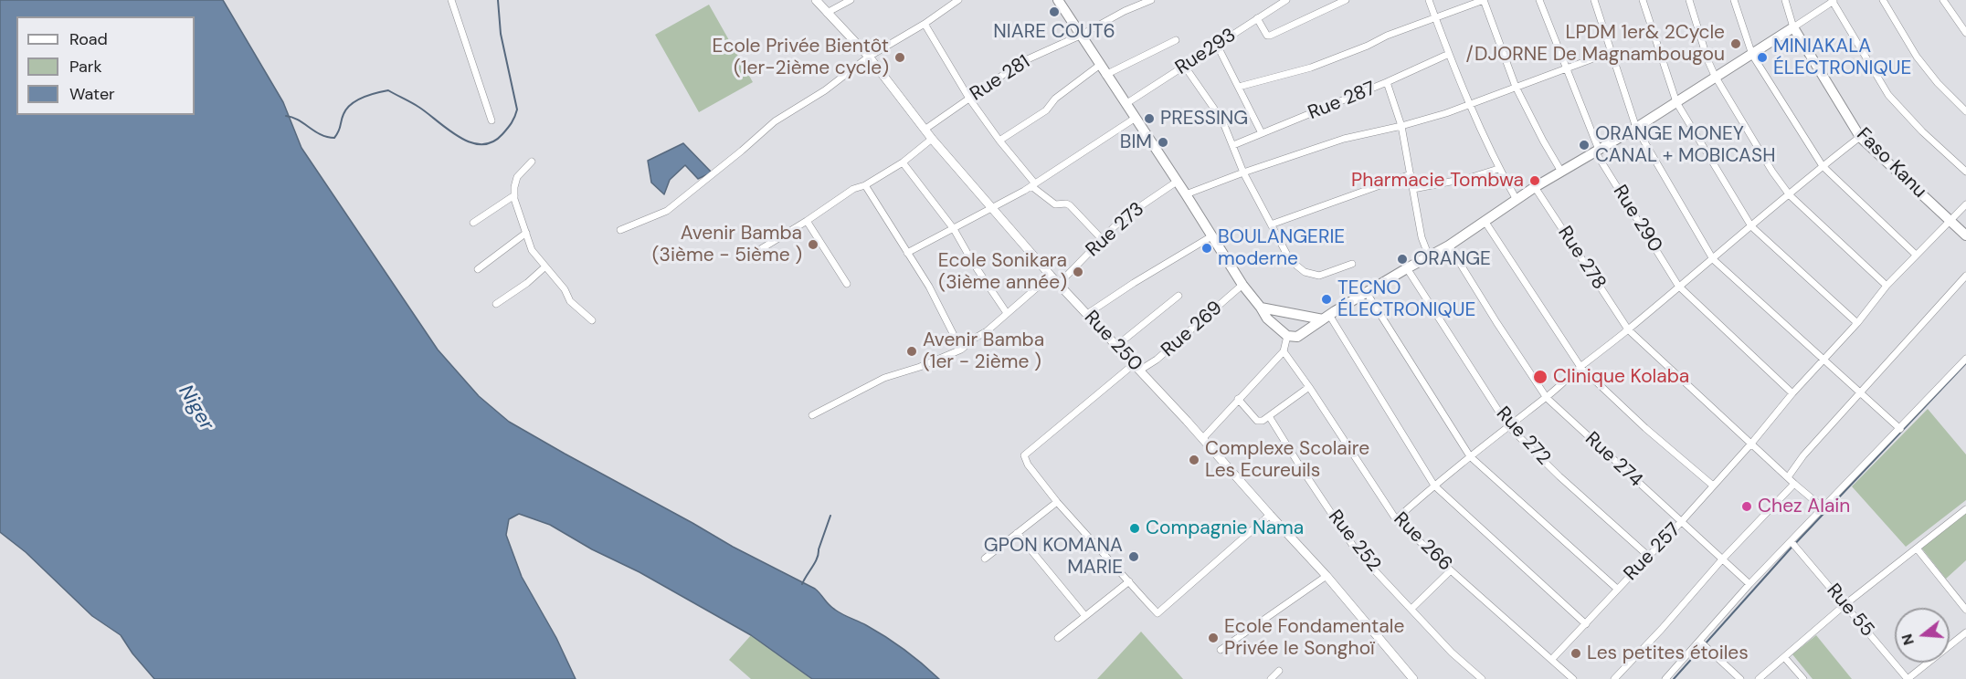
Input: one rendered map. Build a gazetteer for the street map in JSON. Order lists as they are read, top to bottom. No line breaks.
{"streets":{"main road":["Faso Kanu"],"street":["Rue293","Rue 281","Rue 287","Rue 290","Rue 273","Rue 278","Rue 269","Rue 250","Rue 272","Rue 274","Rue 252","Rue 266","Rue 257","Rue 55"]},"crossings":[["Rue 281","Rue 250"],["Faso Kanu","Rue 257"],["Rue 290","Rue 257"],["Rue 273","Rue 250"],["Rue 278","Rue 257"],["Rue 269","Rue 250"],["Rue 272","Rue 257"],["Rue 274","Rue 257"],["Rue 266","Rue 257"]],"water":["Niger"],"places":["NIARE COUT6","LPDM 1er& 2Cycle /DJORNE De Magnambougou","Ecole Privée Bientôt (1er-2ième cycle)","MINIAKALA ÉLECTRONIQUE","PRESSING","BIM","ORANGE MONEY CANAL + MOBICASH","Pharmacie Tombwa","Avenir Bamba (3ième - 5ième )","BOULANGERIE moderne","ORANGE","Ecole Sonikara (3ième année)","TECNO ÉLECTRONIQUE","Avenir Bamba (1er - 2ième )","Clinique Kolaba","Complexe Scolaire Les Ecureuils","Chez Alain","Compagnie Nama","GPON KOMANA MARIE","Ecole Fondamentale Privée le Songhoï","Les petites étoiles"],"legend":["Road","Park","Water"],"north":"left"}
